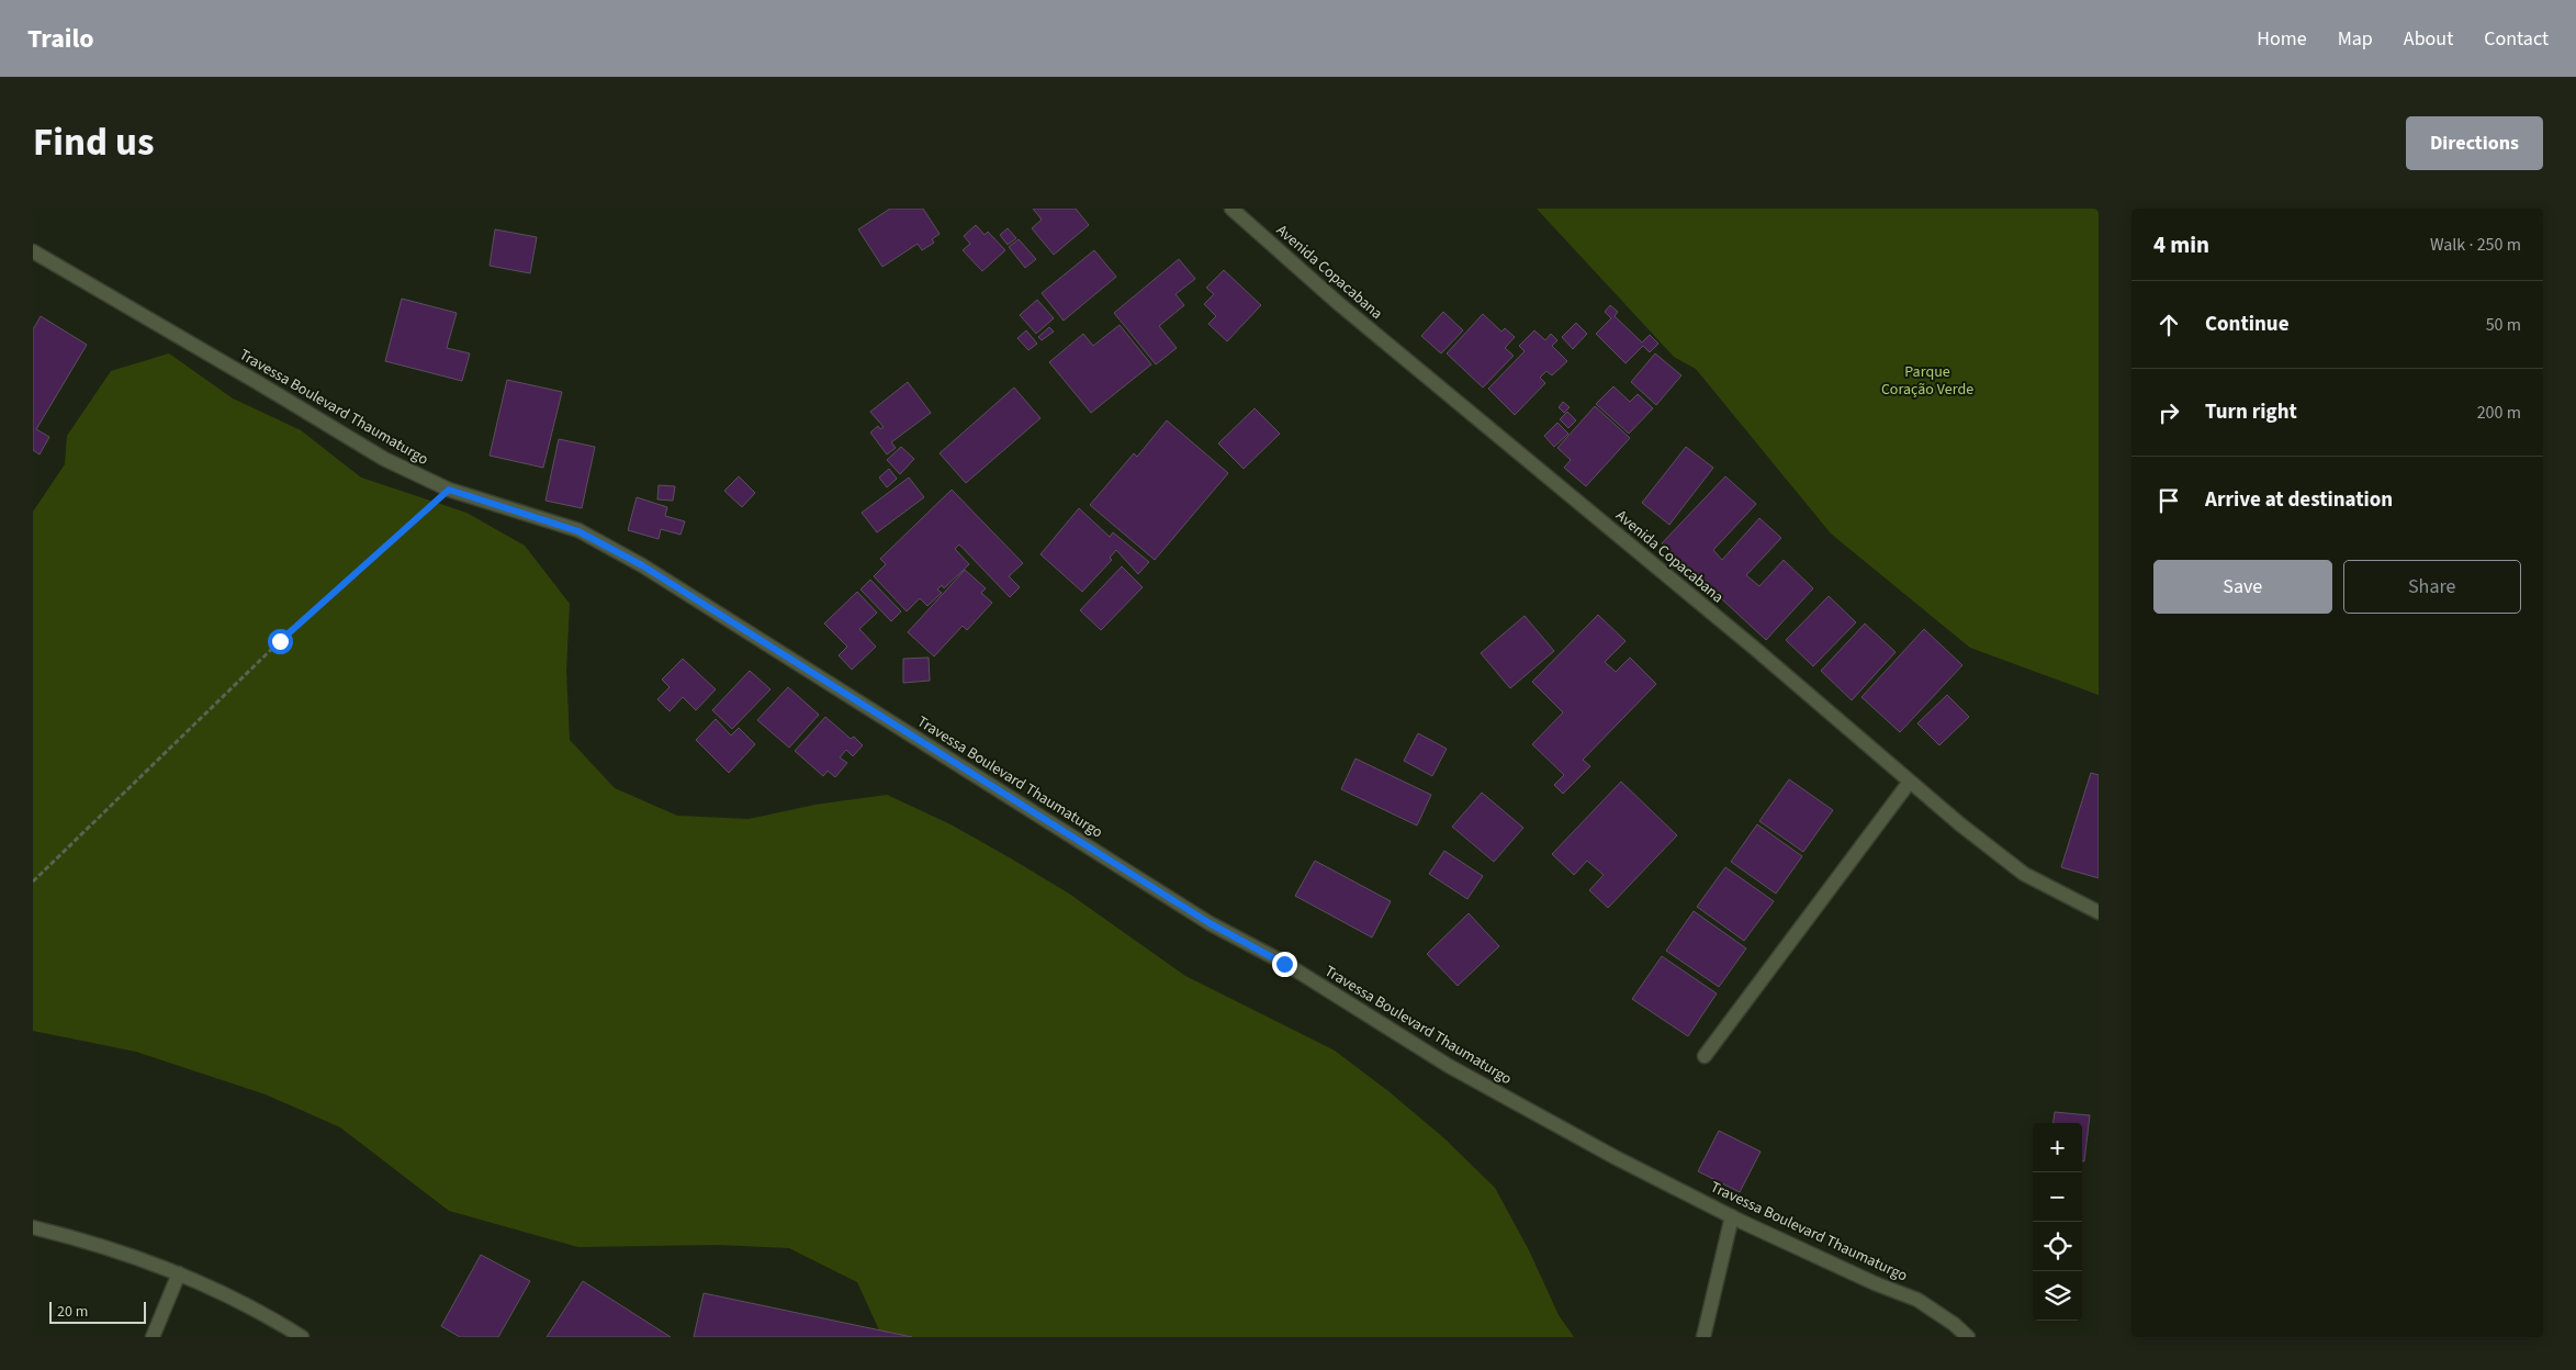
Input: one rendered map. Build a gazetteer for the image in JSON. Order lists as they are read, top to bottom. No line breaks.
{"streets":{"street":["Avenida Copacabana","Travessa Boulevard Thaumaturgo"]},"parks":["Parque Coração Verde"],"scale_bar":"20 m","page":{"header":"Trailo","nav":["Home","Map","About","Contact"],"title":"Find us","buttons":["Directions",["Save","Share"]],"heading":["4 min","Walk · 250 m"],"list":[["Continue","50 m"],["Turn right","200 m"],"Arrive at destination"],"map_buttons":["+","−"],"scale":"20 m"}}
